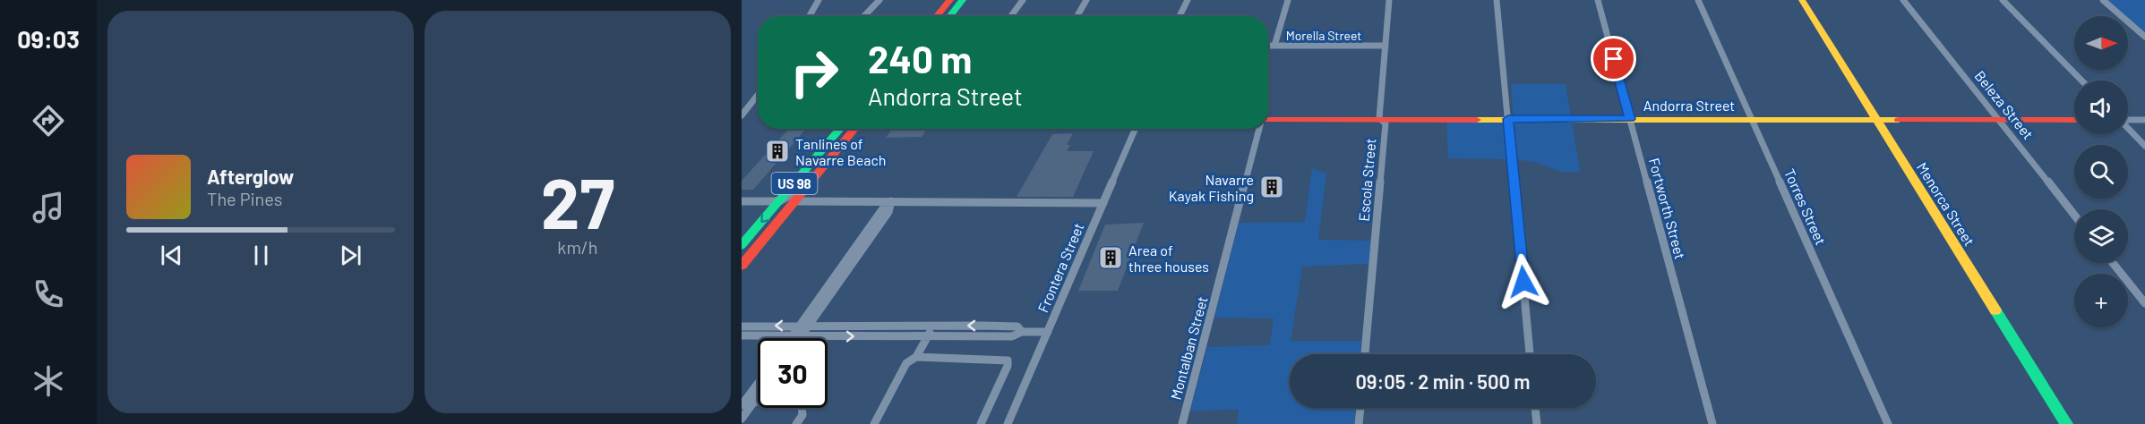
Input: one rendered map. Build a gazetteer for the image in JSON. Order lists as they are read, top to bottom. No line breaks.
{"streets":{"main road":["Andorra Street","US 98","Menorca Street"],"street":["Morella Street","Beleza Street","Escola Street","Torres Street","Fortworth Street","Frontera Street","Montalban Street"]},"crossings":[["Morella Street","Escola Street"],["Andorra Street","Beleza Street"],["Andorra Street","Escola Street"],["Andorra Street","Menorca Street"],["Andorra Street","Torres Street"],["Andorra Street","Fortworth Street"]],"places":{"building":["Tanlines of Navarre Beach","Navarre Kayak Fishing","Area of three houses"]},"north":"right","page":{"tabs":"09:03","tile":["27","km/h"],"map_buttons":"+","turn":["240 m","Andorra Street"],"song":["Afterglow","The Pines"],"limit":"30","trip":"09:05 · 2 min · 500 m"}}
